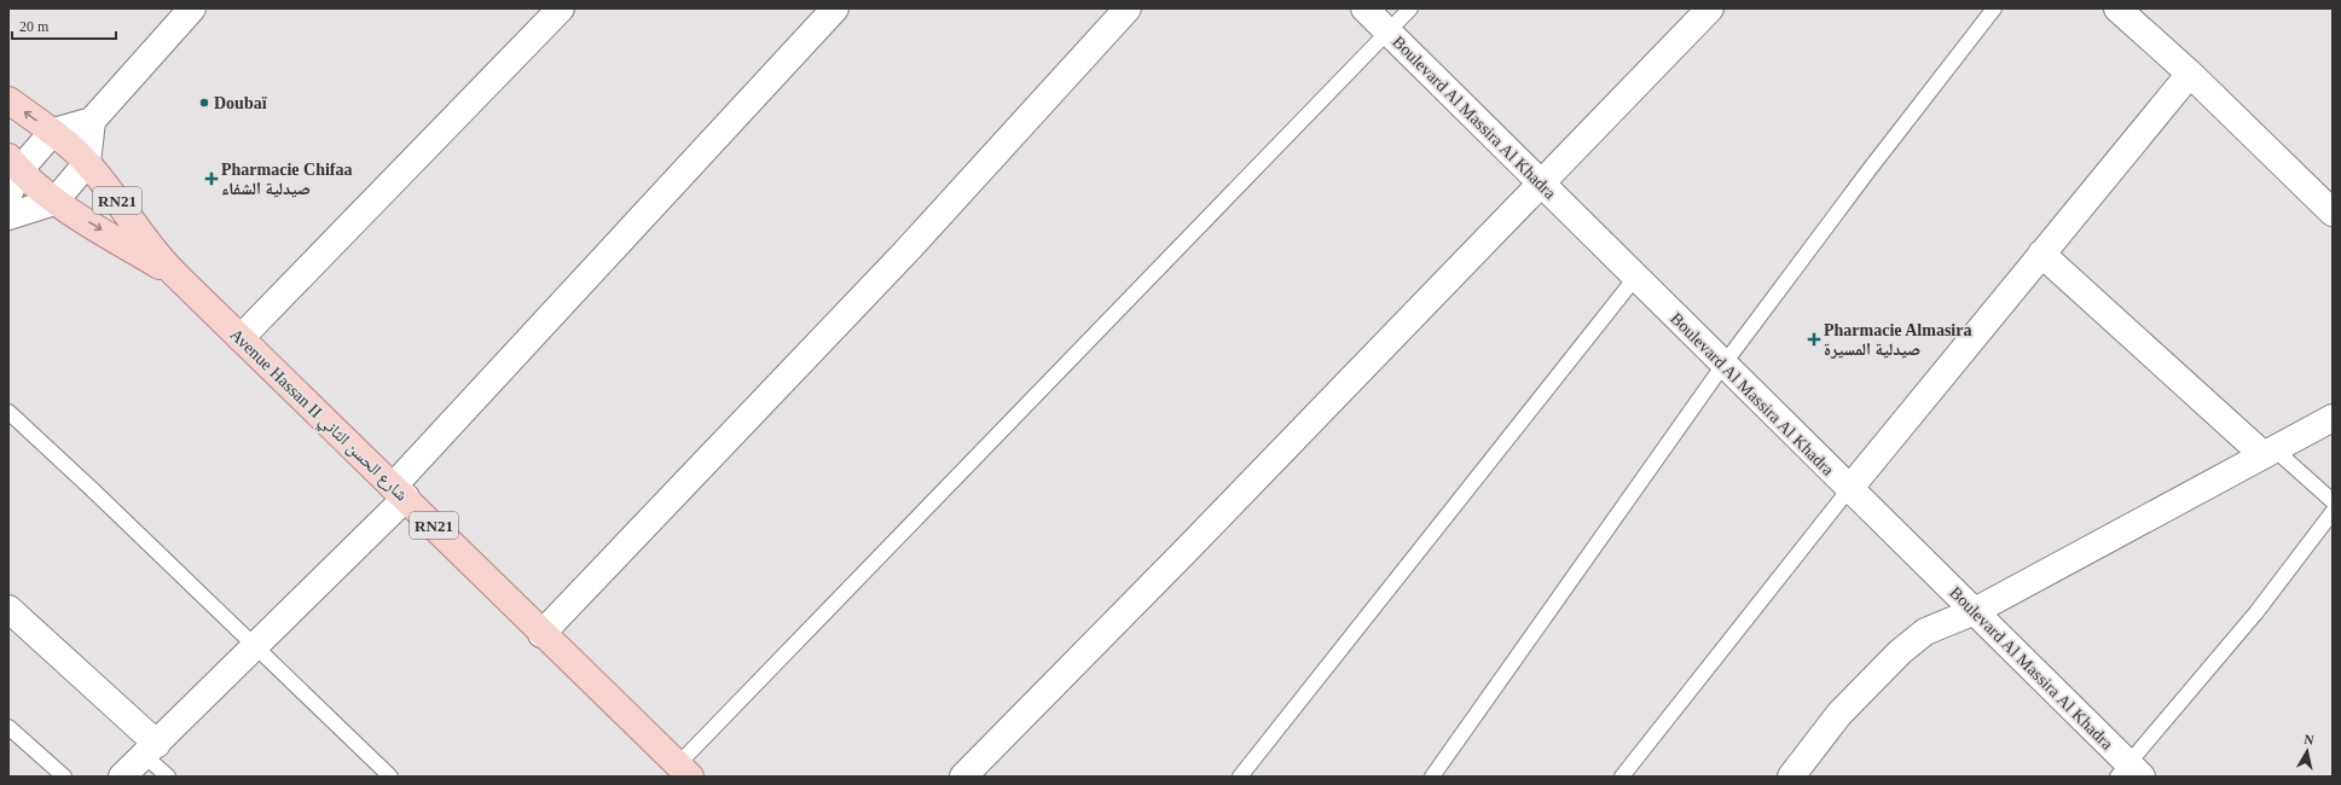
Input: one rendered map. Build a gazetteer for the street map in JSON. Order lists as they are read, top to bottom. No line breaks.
{"streets":{"main road":["RN21","Avenue Hassan II شارع الحسن الثاني"],"street":["Boulevard Al Massira Al Khadra"]},"places":{"other":["Doubaï"],"health":["Pharmacie Chifaa صيدلية الشفاء","Pharmacie Almasira صيدلية المسيرة"]},"scale_bar":"20 m","north":"top"}
